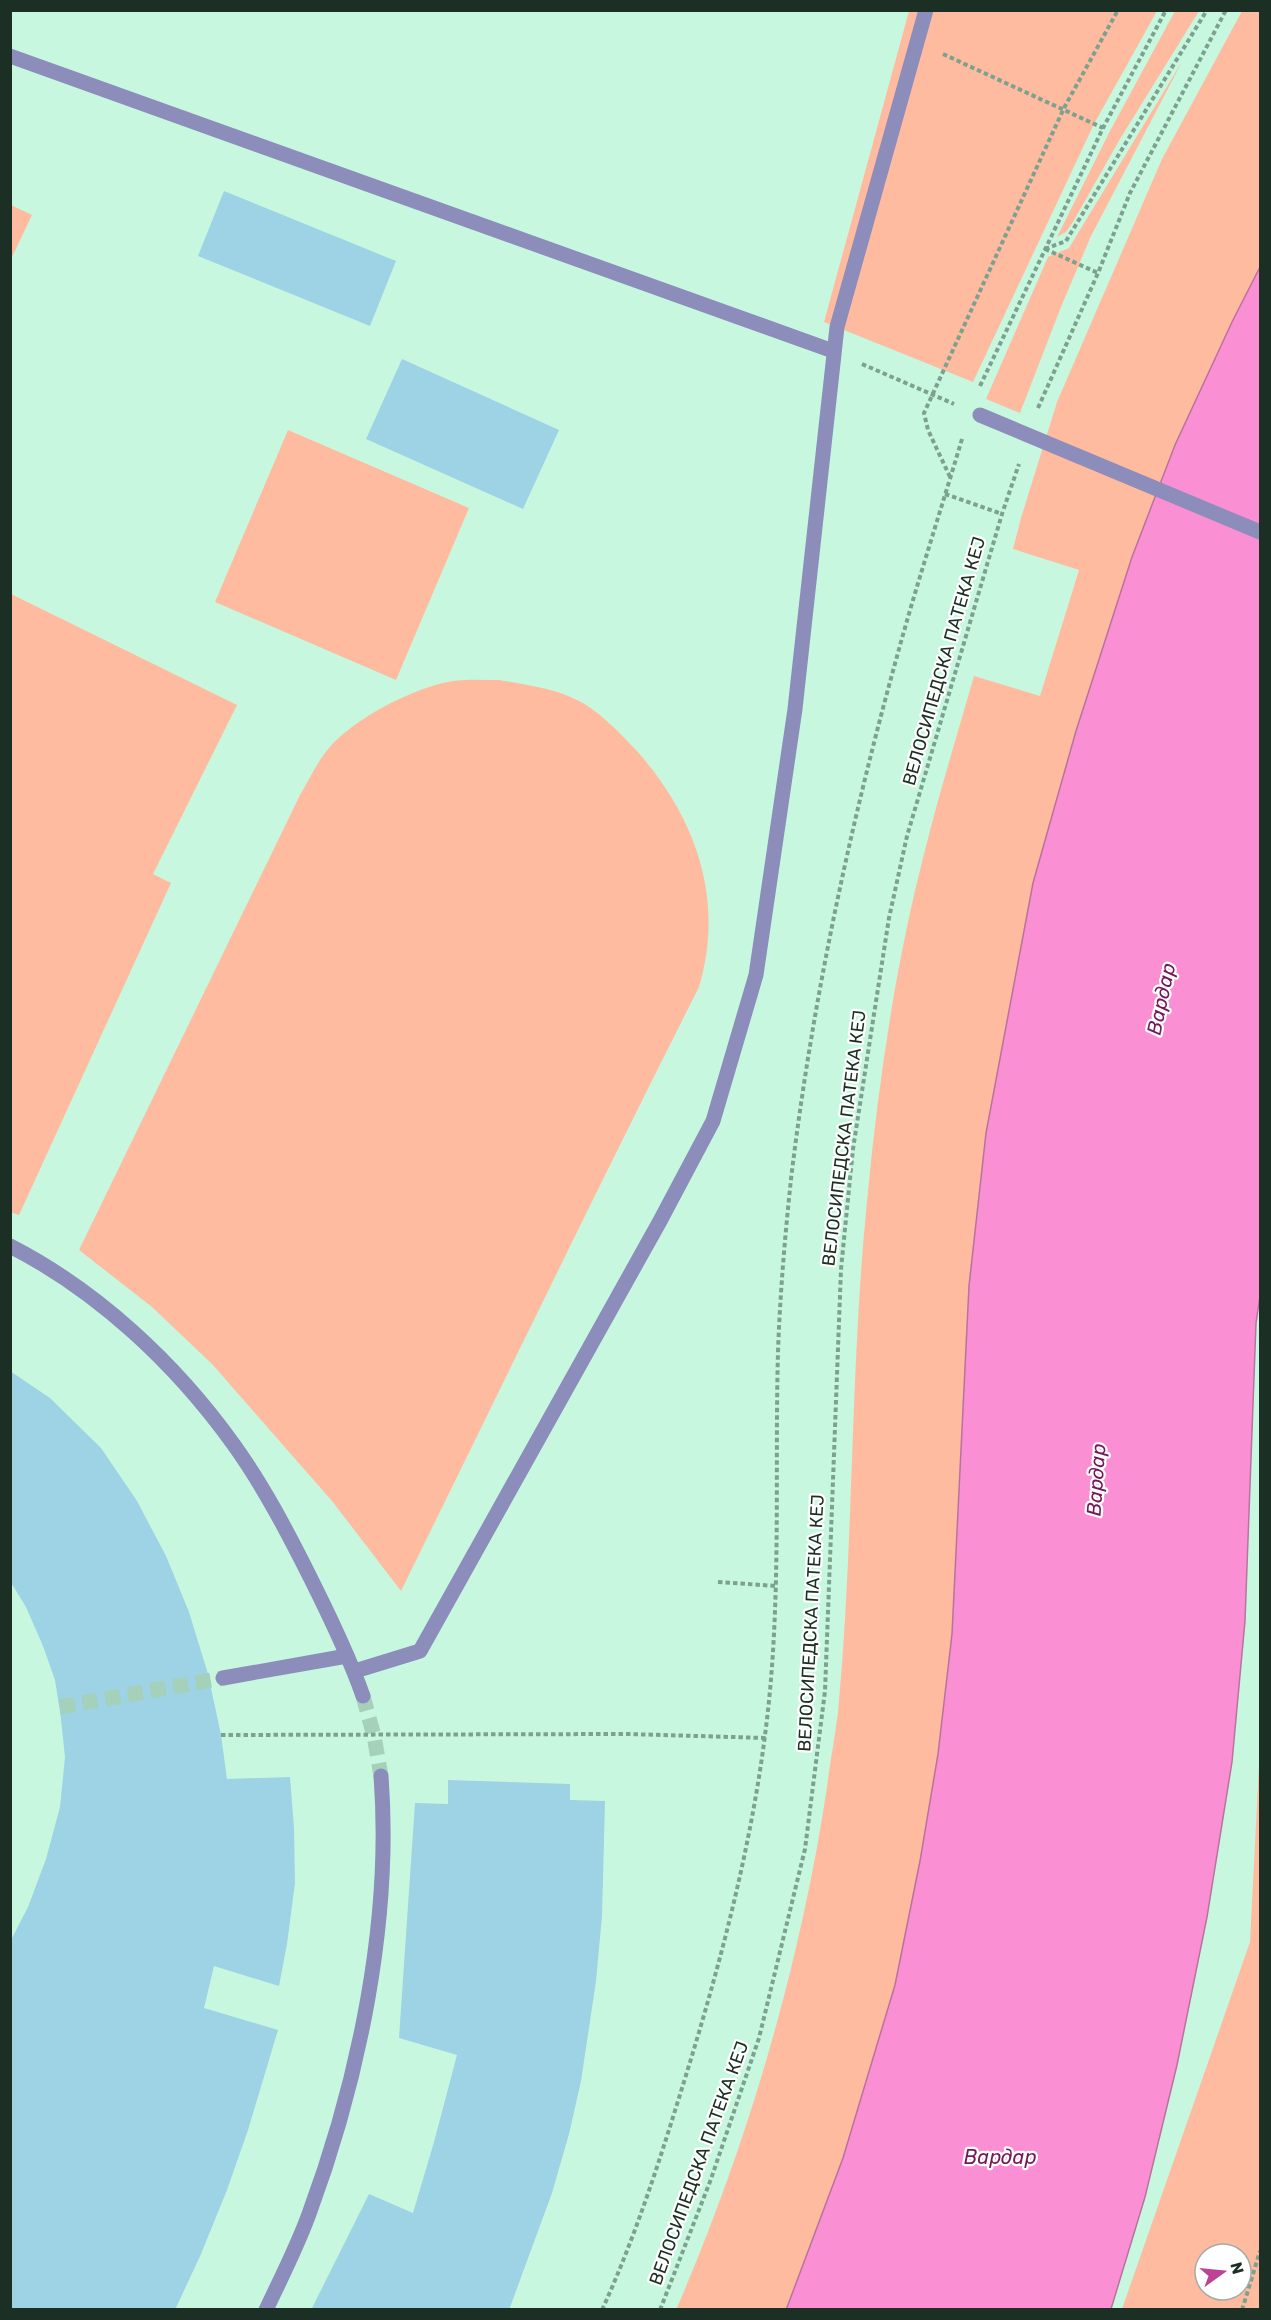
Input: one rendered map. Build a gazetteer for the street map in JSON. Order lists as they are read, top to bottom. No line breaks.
{"streets":{"path":["ВЕЛОСИПЕДСКА ПАТЕКА КЕЈ"]},"water":["Вардар"],"north":"right"}
